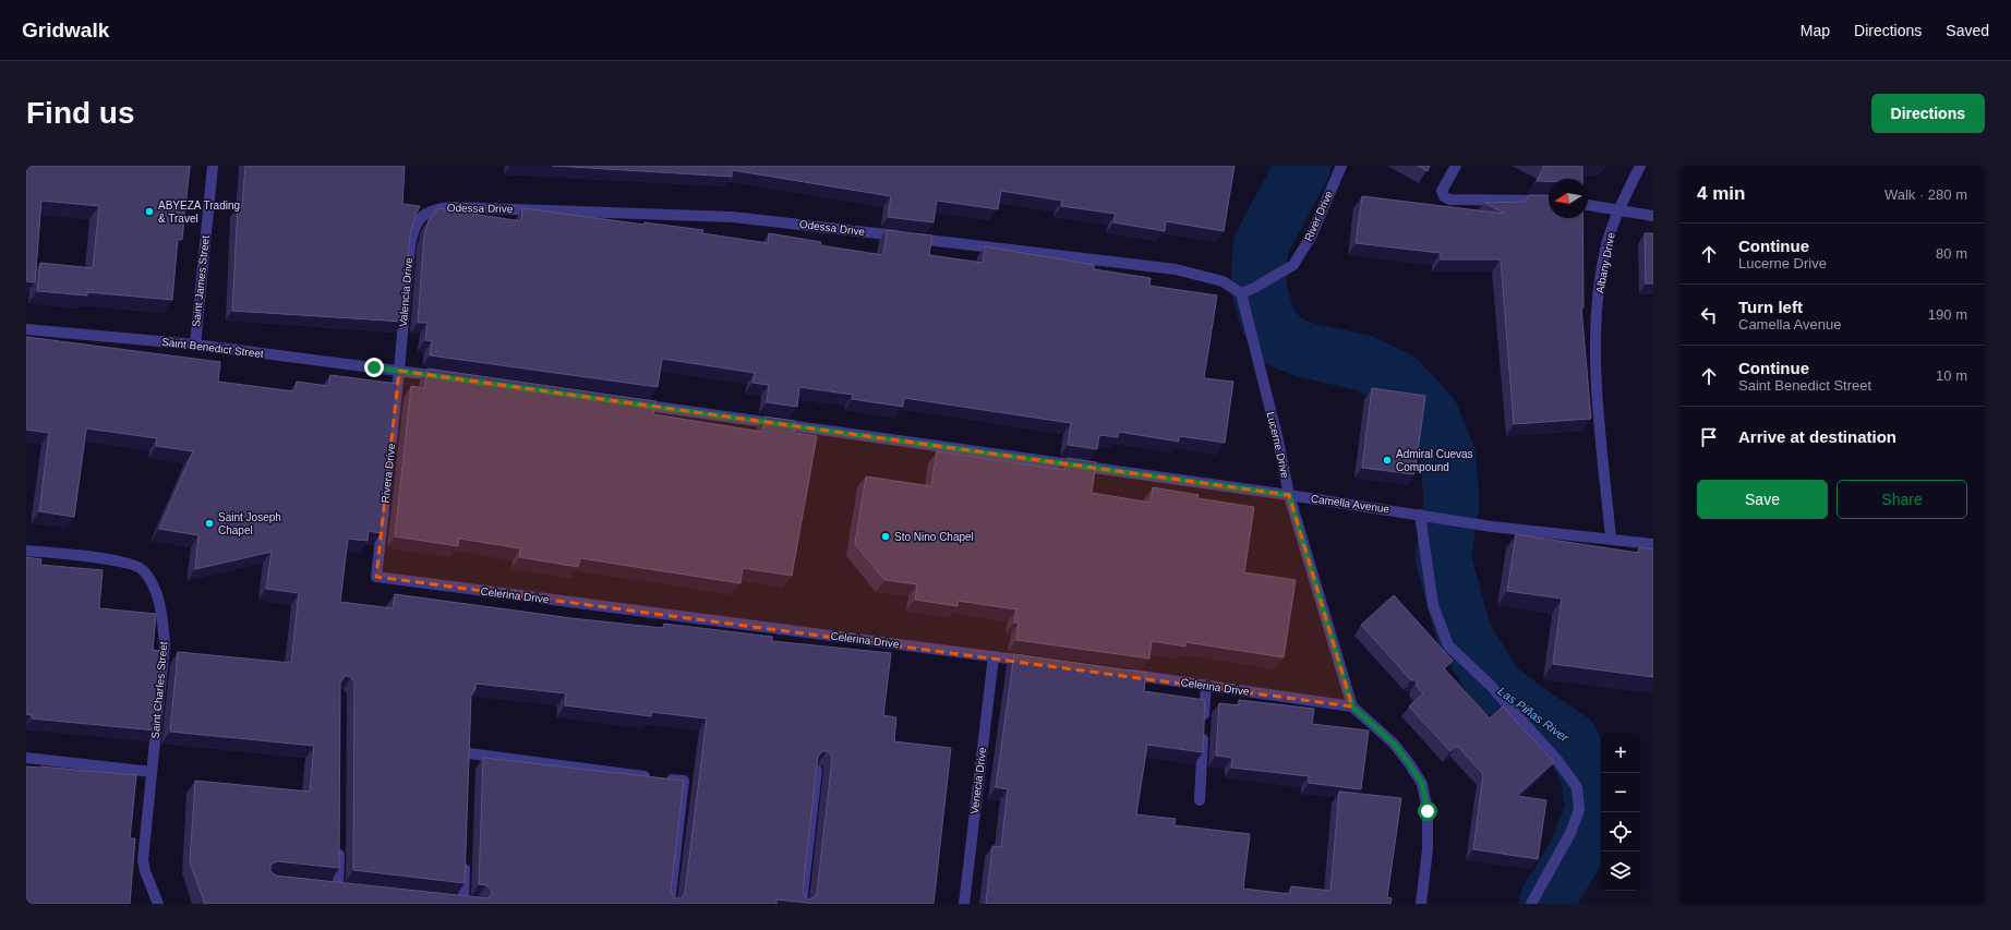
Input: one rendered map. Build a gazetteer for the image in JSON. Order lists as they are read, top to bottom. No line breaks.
{"streets":{"street":["Odessa Drive","River Drive","Albany Drive","Saint James Street","Valencia Drive","Saint Benedict Street","Lucerne Drive","Rivera Drive","Camella Avenue","Celerina Drive","Saint Charles Street","Venecia Drive"]},"crossings":[["Odessa Drive","River Drive"],["Odessa Drive","Valencia Drive"],["Odessa Drive","Lucerne Drive"],["River Drive","Lucerne Drive"],["Albany Drive","Camella Avenue"],["Saint James Street","Saint Benedict Street"],["Valencia Drive","Saint Benedict Street"],["Valencia Drive","Rivera Drive"],["Saint Benedict Street","Rivera Drive"],["Lucerne Drive","Camella Avenue"],["Lucerne Drive","Celerina Drive"],["Rivera Drive","Celerina Drive"],["Celerina Drive","Venecia Drive"]],"water":["Las Piñas River"],"places":["ABYEZA Trading & Travel","Admiral Cuevas Compound","Saint Joseph Chapel","Sto Nino Chapel"],"north":"left","page":{"header":"Gridwalk","nav":["Map","Directions","Saved"],"buttons":["Directions",["Save","Share"]],"title":"Find us","heading":["4 min","Walk · 280 m"],"list":[["Continue","Lucerne Drive","80 m"],["Turn left","Camella Avenue","190 m"],["Continue","Saint Benedict Street","10 m"],"Arrive at destination"],"map_buttons":["+","−"]}}
